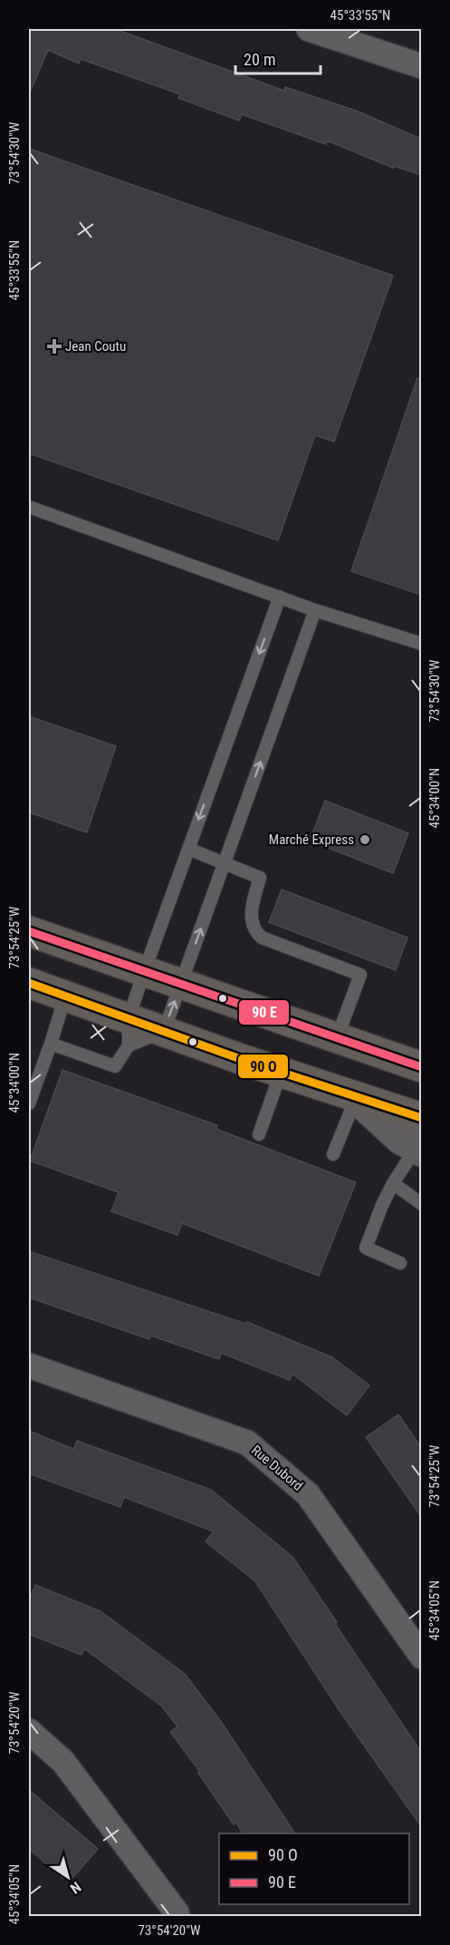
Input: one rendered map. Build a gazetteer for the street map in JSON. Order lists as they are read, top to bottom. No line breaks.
{"streets":{"street":["Rue Dubord"]},"places":{"health":["Jean Coutu"],"other":["Marché Express"]},"legend":["90 O","90 E"],"scale_bar":"20 m","north":"bottom right","coordinates":["45°33'55\"N","73°54'30\"W","45°34'00\"N","73°54'25\"W","45°34'05\"N","73°54'20\"W"]}
